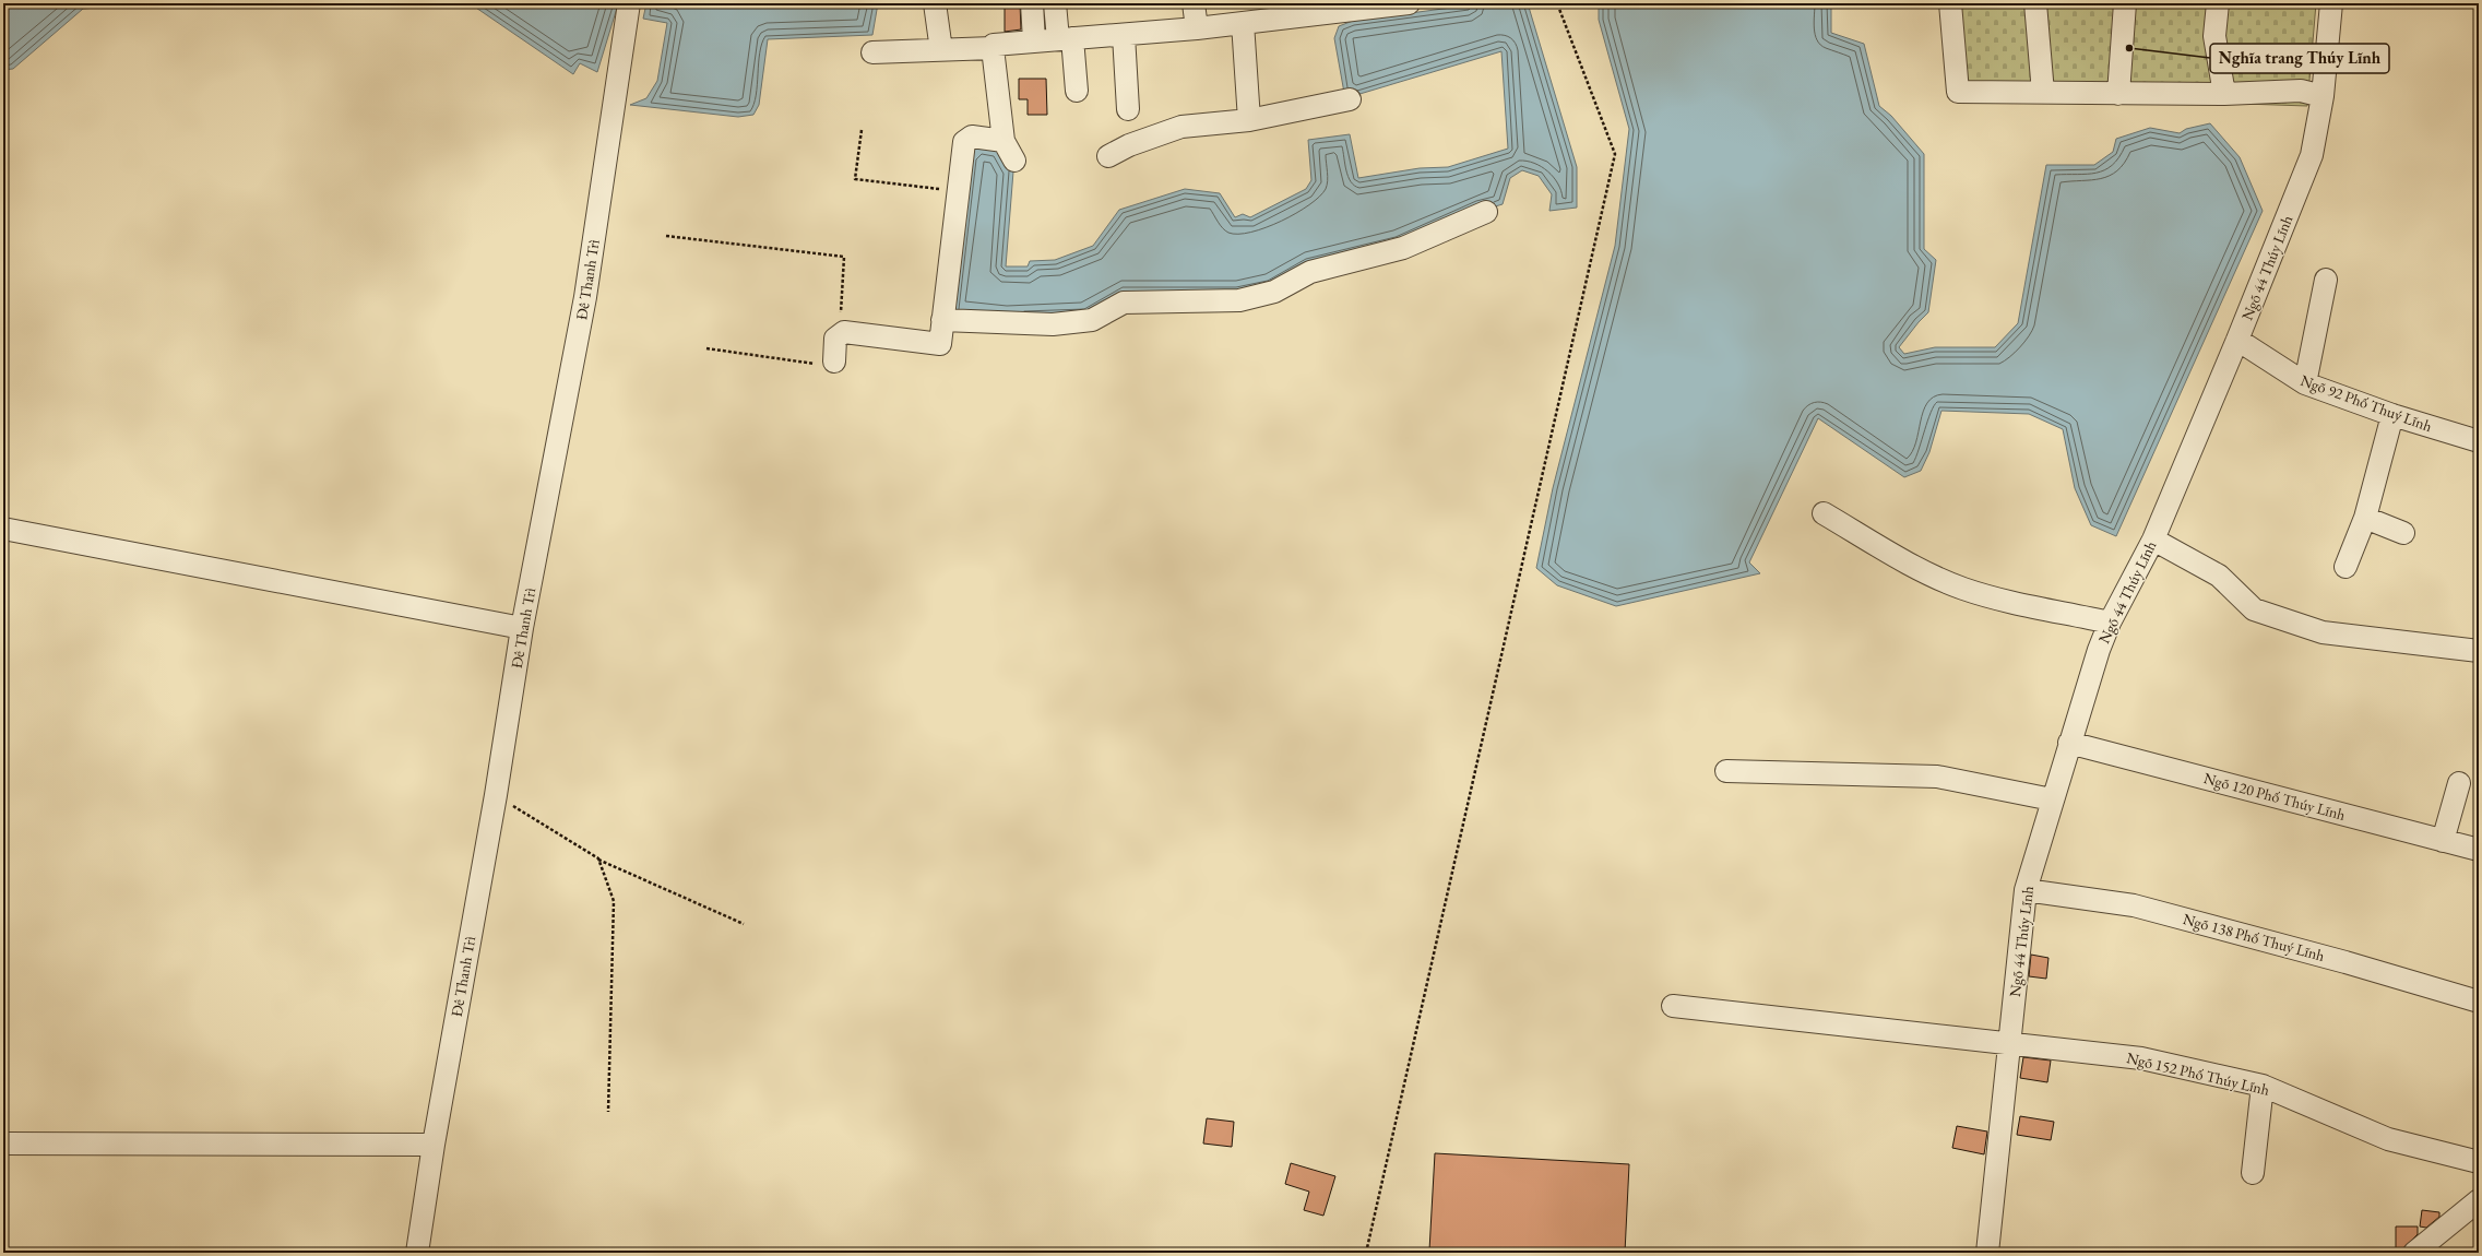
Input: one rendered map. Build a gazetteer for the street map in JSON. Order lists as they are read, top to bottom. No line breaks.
{"streets":{"street":["Ngõ 44 Thúy Lĩnh","Đê Thanh Trì","Ngõ 92 Phố Thuý Lĩnh","Ngõ 120 Phố Thúy Lĩnh","Ngõ 138 Phố Thuý Lĩnh","Ngõ 152 Phố Thúy Lĩnh"]},"crossings":[["Ngõ 44 Thúy Lĩnh","Ngõ 92 Phố Thuý Lĩnh"],["Ngõ 44 Thúy Lĩnh","Ngõ 120 Phố Thúy Lĩnh"],["Ngõ 44 Thúy Lĩnh","Ngõ 138 Phố Thuý Lĩnh"],["Ngõ 44 Thúy Lĩnh","Ngõ 152 Phố Thúy Lĩnh"]],"places":["Nghĩa trang Thúy Lĩnh"]}
